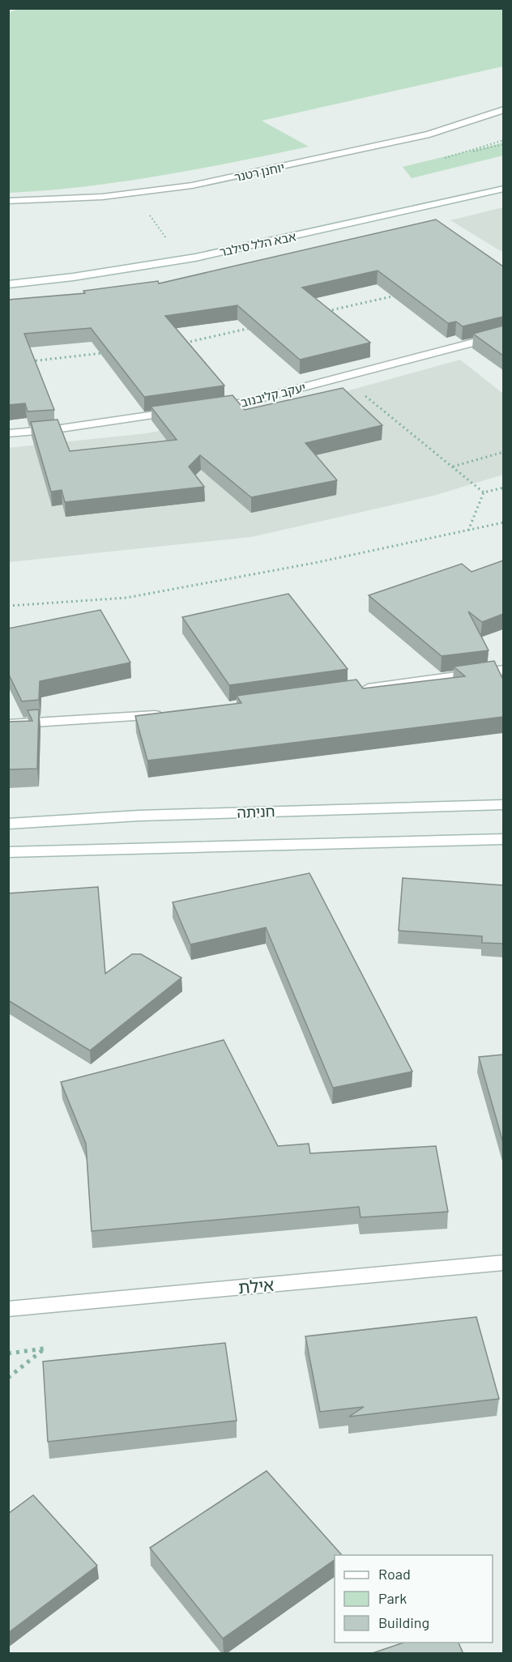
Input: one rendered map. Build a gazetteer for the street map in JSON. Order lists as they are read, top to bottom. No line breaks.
{"streets":{"street":["יוחנן רטנר","אבא הלל סילבר","יעקב קליבנוב","חניתה","אילת"]},"legend":["Road","Park","Building"]}
